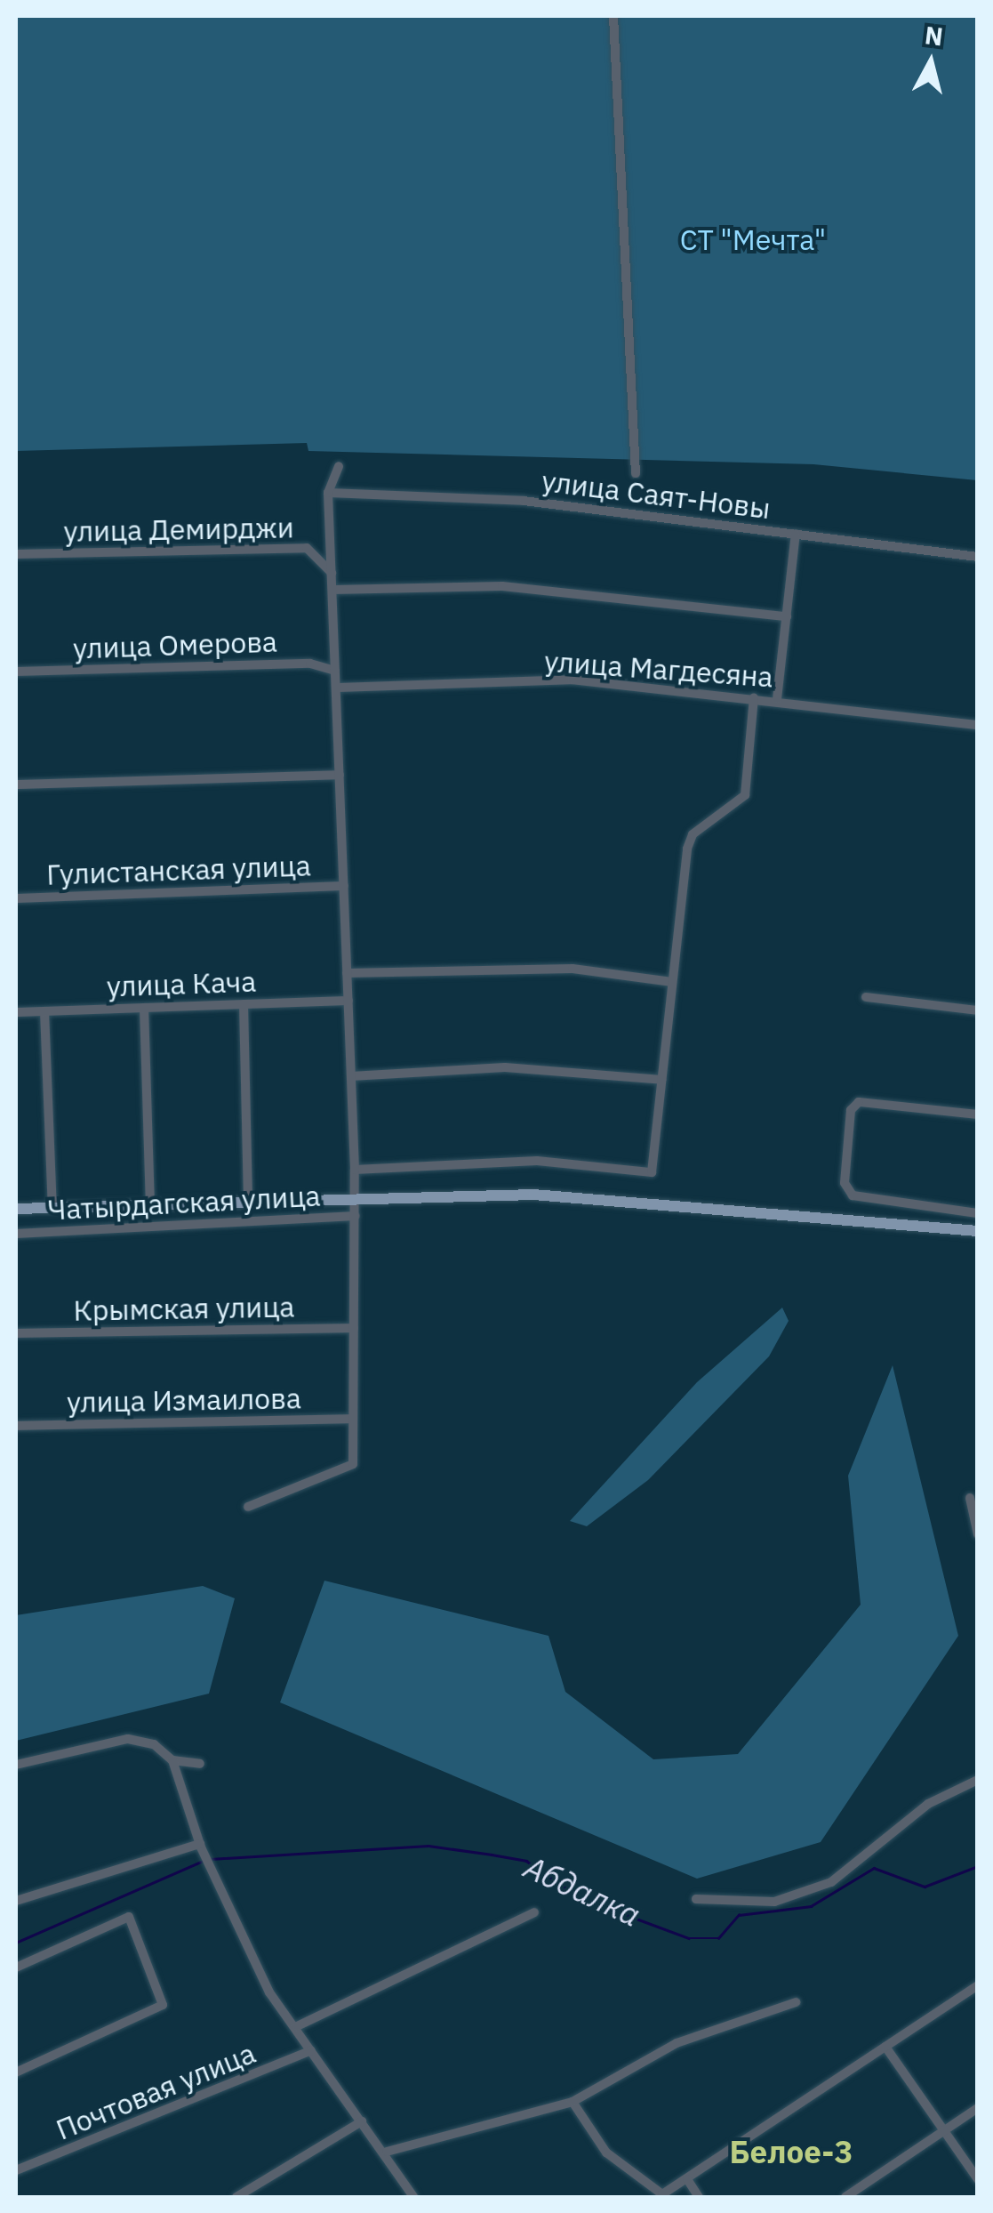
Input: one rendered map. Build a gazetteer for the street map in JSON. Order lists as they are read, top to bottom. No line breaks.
{"streets":{"street":["улица Саят-Новы","улица Демирджи","улица Омерова","улица Магдесяна","Гулистанская улица","улица Кача","Чатырдагская улица","Крымская улица","улица Измаилова","Почтовая улица"]},"districts":["Белое-3"],"water":["Абдалка"],"parks":["СТ \"Мечта\""],"north":"top"}
